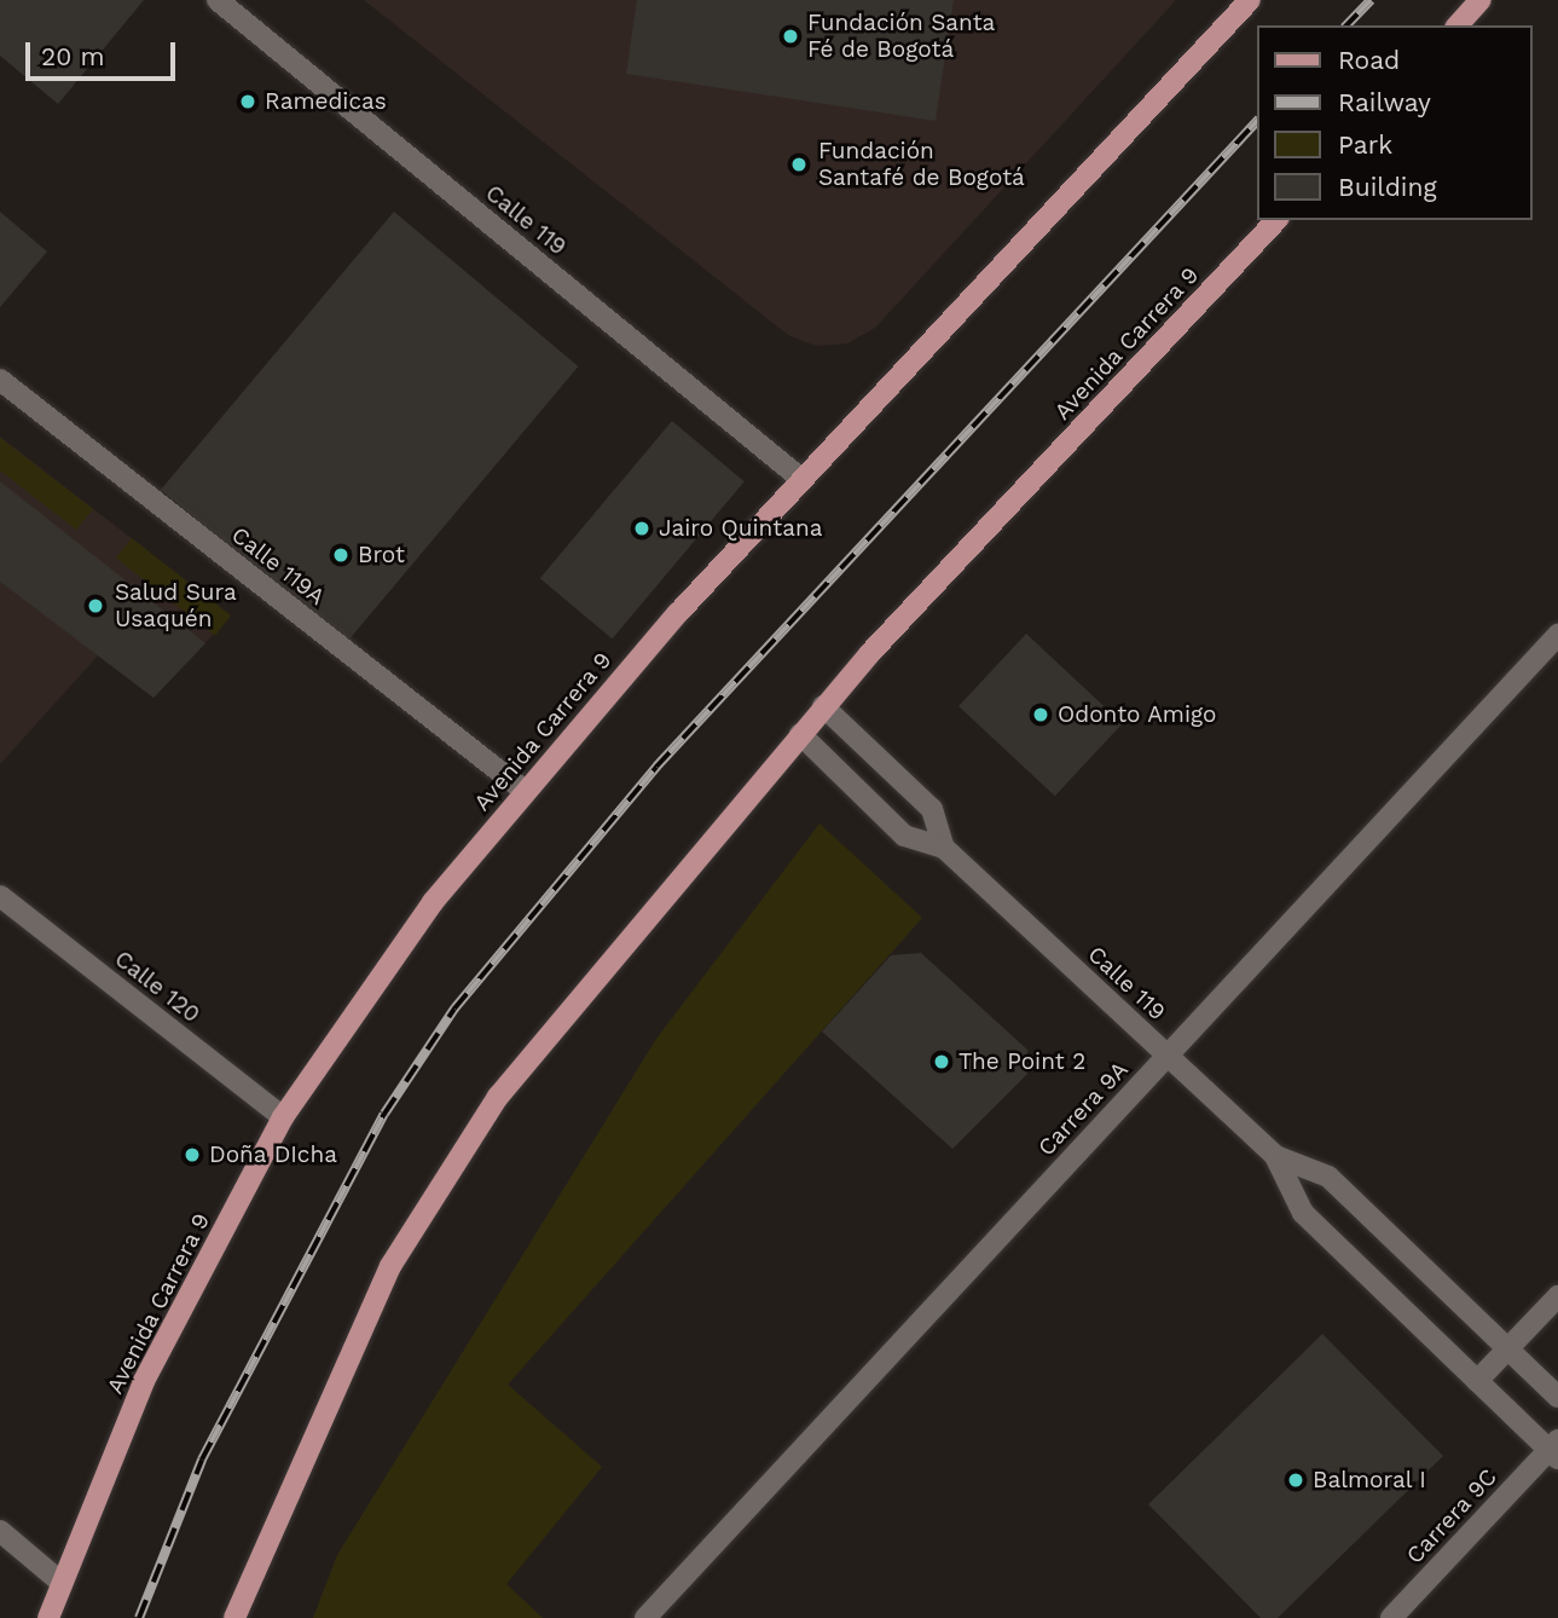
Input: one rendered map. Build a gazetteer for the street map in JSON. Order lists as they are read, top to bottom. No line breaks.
{"streets":{"main road":["Avenida Carrera 9"],"street":["Calle 119","Calle 119A","Calle 120","Carrera 9A","Carrera 9C"]},"crossings":[["Calle 119","Avenida Carrera 9"],["Calle 119","Carrera 9A"],["Calle 119","Carrera 9C"],["Avenida Carrera 9","Calle 119A"],["Avenida Carrera 9","Calle 120"]],"places":["Fundación Santa Fé de Bogotá","Ramedicas","Fundación Santafé de Bogotá","Jairo Quintana","Brot","Salud Sura Usaquén","Odonto Amigo","The Point 2","Doña DIcha","Balmoral I"],"legend":["Road","Railway","Park","Building"],"scale_bar":"20 m"}
